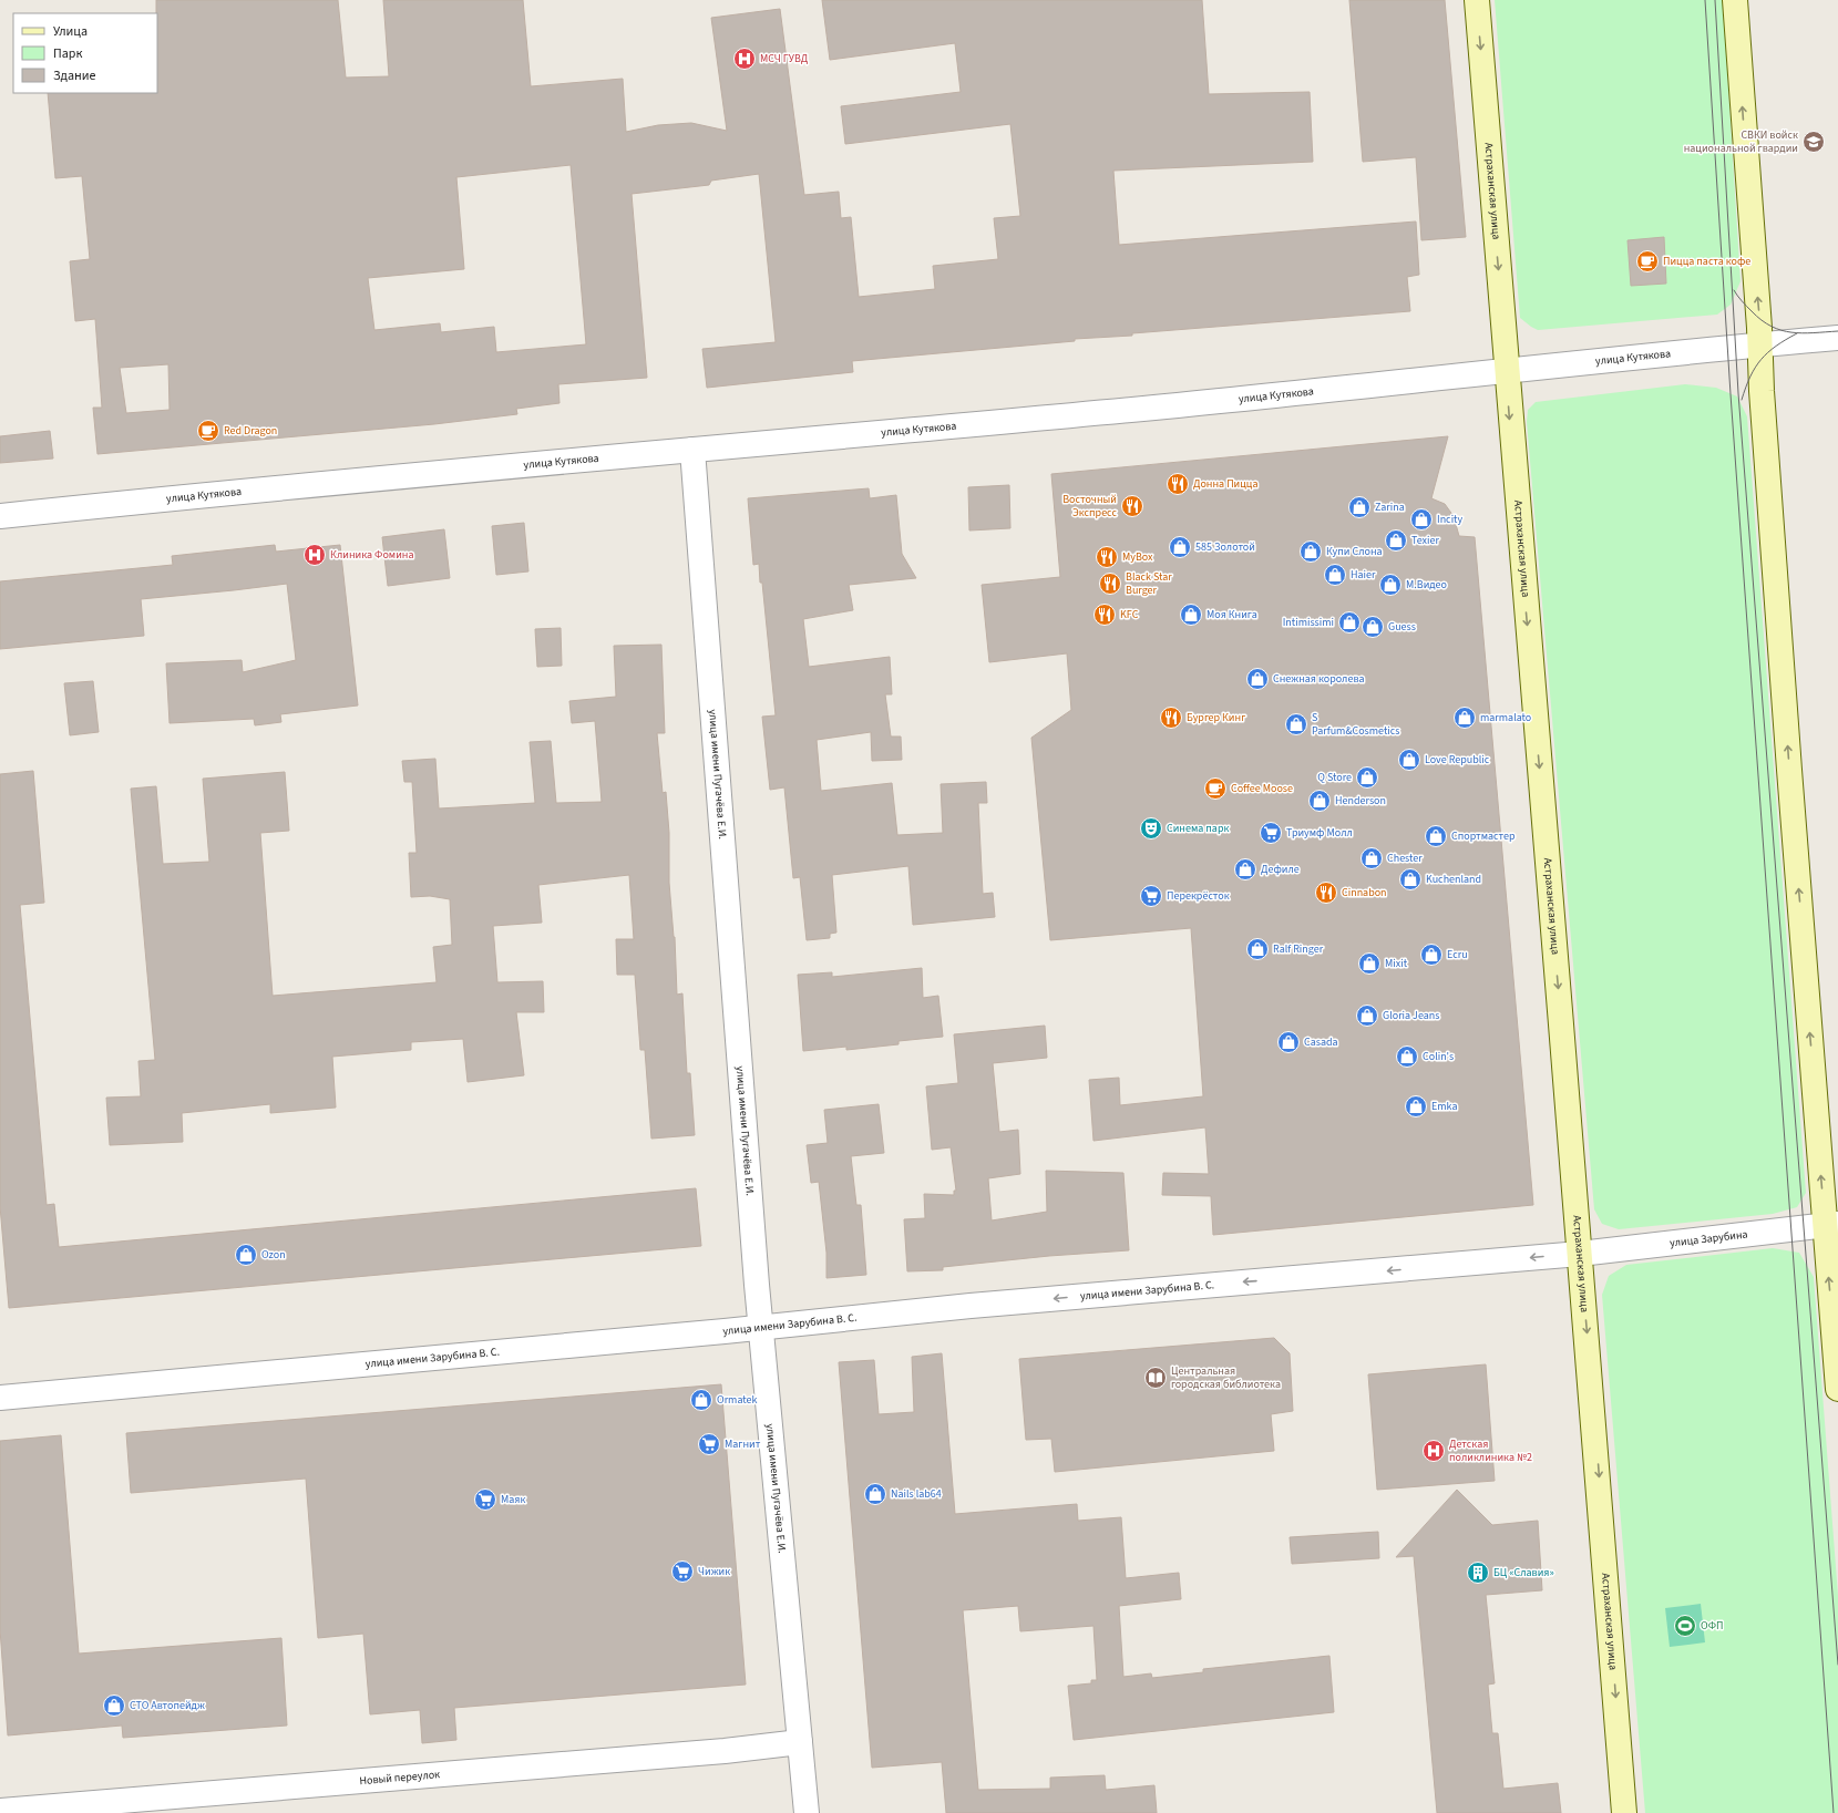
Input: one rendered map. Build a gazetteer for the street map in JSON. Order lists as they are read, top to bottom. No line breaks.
{"streets":{"main road":["Астраханская улица"],"street":["улица Кутякова","улица имени Пугачёва Е.И.","улица Зарубина","улица имени Зарубина В. С.","Новый переулок"]},"crossings":[["Астраханская улица","улица Кутякова"],["Астраханская улица","улица Зарубина"],["Астраханская улица","улица имени Зарубина В. С."],["улица Кутякова","улица имени Пугачёва Е.И."],["улица имени Пугачёва Е.И.","улица имени Зарубина В. С."],["улица имени Пугачёва Е.И.","Новый переулок"],["улица Зарубина","улица имени Зарубина В. С."]],"one_way":["Астраханская улица","улица имени Зарубина В. С."],"places":{"hospital":["МСЧ ГУВД","Клиника Фомина","Детская поликлиника №2"],"school or university":["СВКИ войск национальной гвардии"],"cafe":["Пицца паста кофе","Red Dragon","Coffee Moose"],"restaurant":["Донна Пицца","Восточный Экспресс","MyBox","Black Star Burger","KFC","Бургер Кинг","Cinnabon"],"shop":["Zarina","Incity","Texier","585 Золотой","Купи Слона","Haier","М.Видео","Моя Книга","Intimissimi","Guess","Снежная королева","marmalato","S Parfum&Cosmetics","Love Republic","Q Store","Henderson","Спортмастер","Chester","Дефиле","Kuchenland","Ralf Ringer","Ecru","Mixit","Gloria Jeans","Casada","Colin's","Emka","Ozon","Ormatek","Nails lab64","СТО Автопейдж"],"theatre":["Синема парк"],"supermarket":["Триумф Молл","Перекрёсток","Магнит","Маяк","Чижик"],"library":["Центральная городская библиотека"],"building":["БЦ «Славия»"],"sports":["ОФП"]},"legend":["Улица","Парк","Здание"]}
